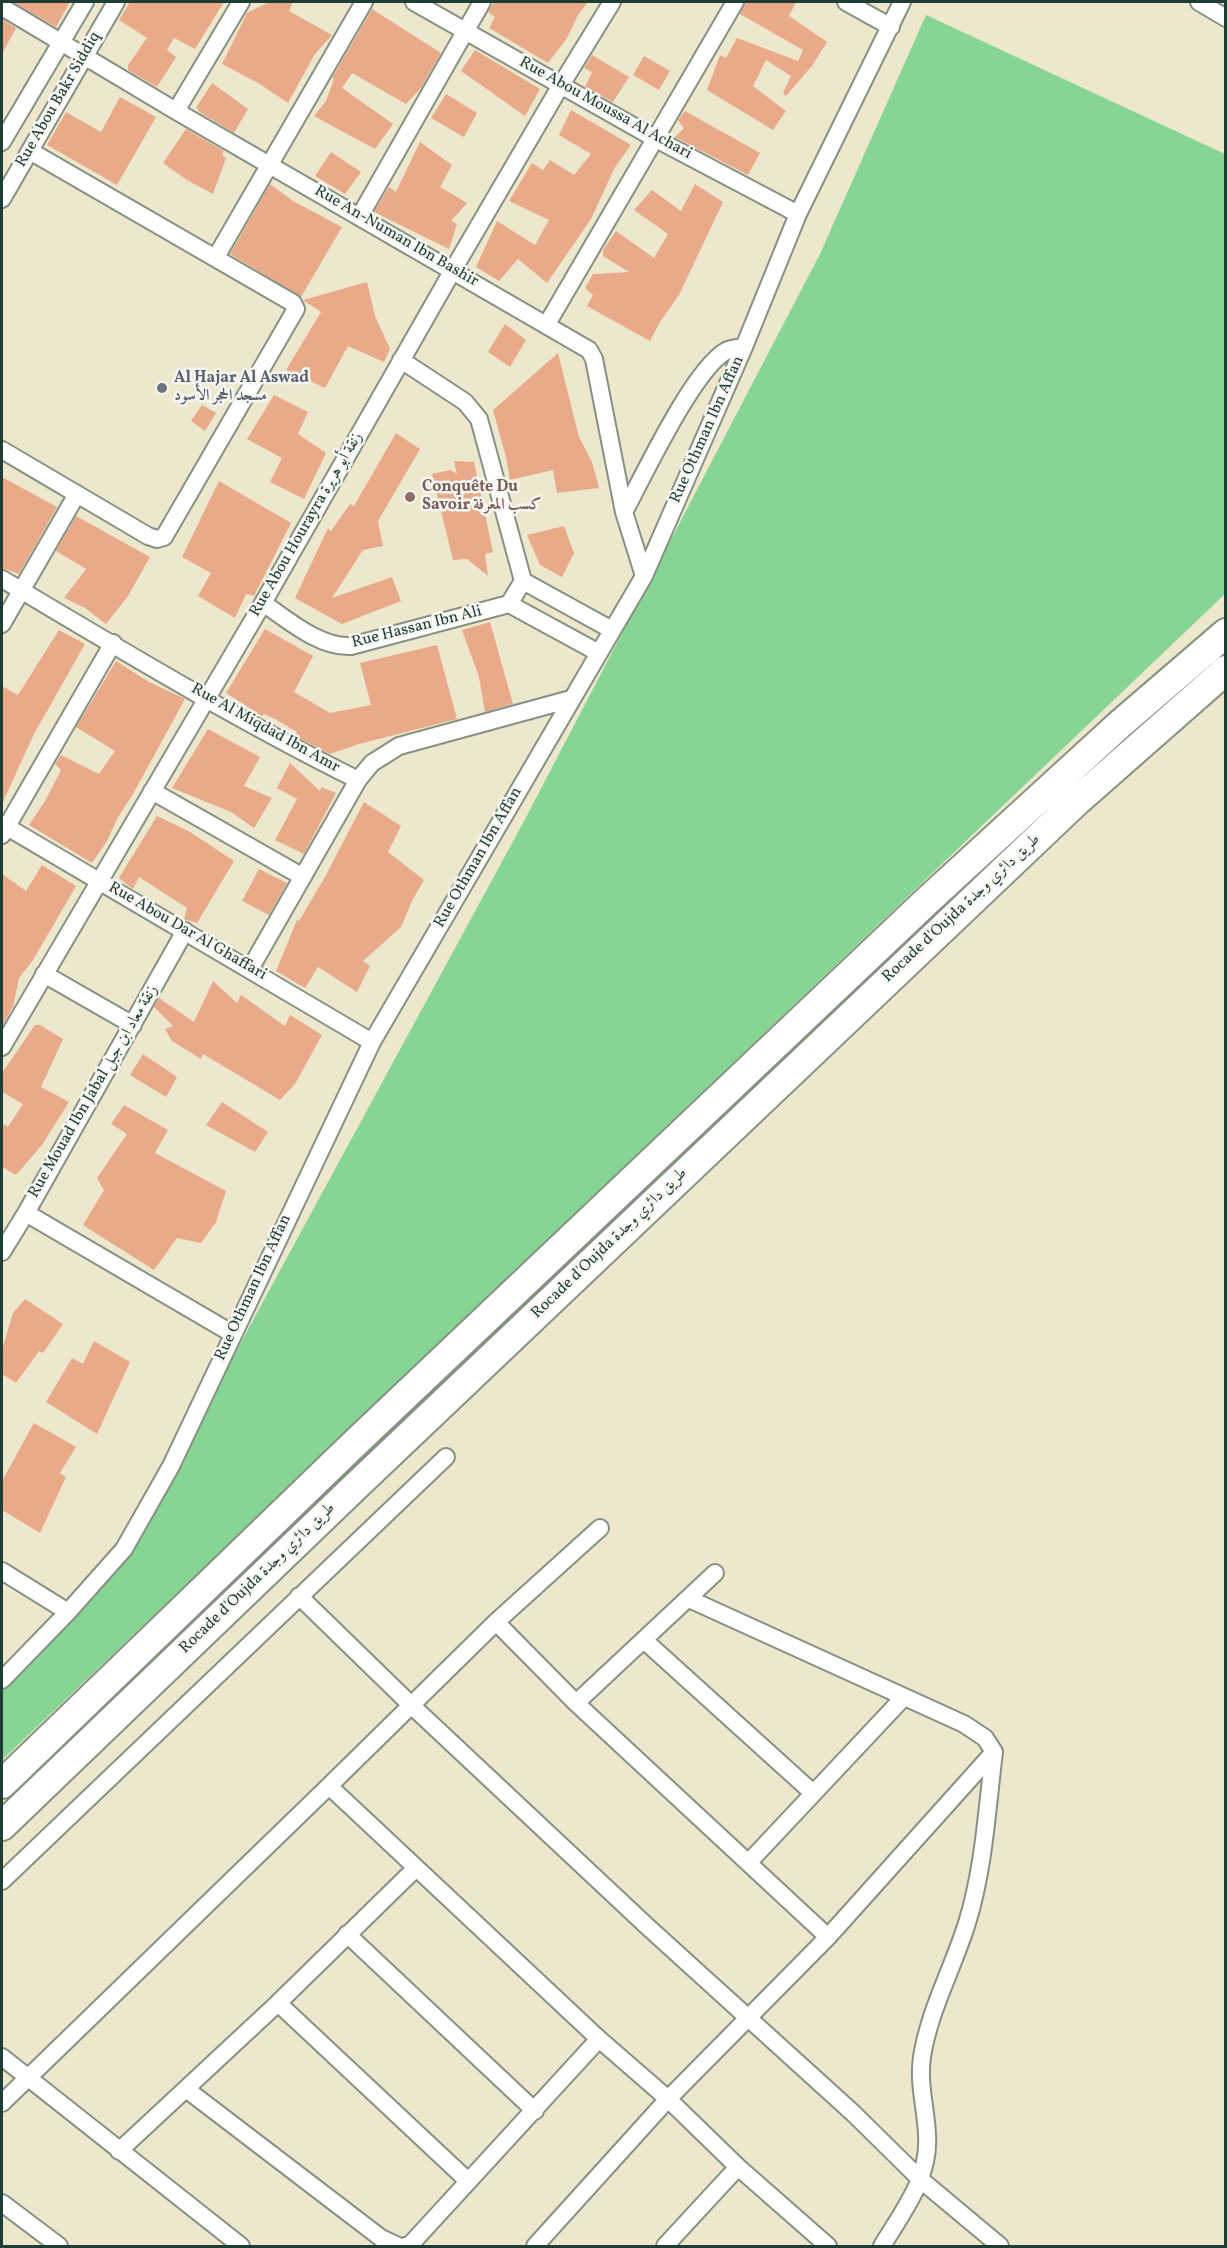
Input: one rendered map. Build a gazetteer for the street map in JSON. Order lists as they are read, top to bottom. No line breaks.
{"streets":{"highway":["Rocade d'Oujda طريق دائري وجدة"],"street":["Rue Abou Bakr Siddiq","Rue Abou Moussa Al Achari","Rue An-Numan Ibn Bashir","Rue Othman Ibn Affan","Rue Abou Hourayra زنقة أبو هريرة","Rue Hassan Ibn Ali","Rue Al Miqdad Ibn Amr","Rue Abou Dar Al Ghaffari","Rue Mouad Ibn Jabal زنقة معاد ابن جبل"]},"crossings":[["Rue Abou Bakr Siddiq","Rue An-Numan Ibn Bashir"],["Rue Abou Moussa Al Achari","Rue Othman Ibn Affan"],["Rue Abou Moussa Al Achari","Rue Abou Hourayra زنقة أبو هريرة"],["Rue An-Numan Ibn Bashir","Rue Othman Ibn Affan"],["Rue An-Numan Ibn Bashir","Rue Abou Hourayra زنقة أبو هريرة"],["Rue Othman Ibn Affan","Rue Al Miqdad Ibn Amr"],["Rue Othman Ibn Affan","Rue Abou Dar Al Ghaffari"],["Rue Abou Hourayra زنقة أبو هريرة","Rue Hassan Ibn Ali"],["Rue Abou Hourayra زنقة أبو هريرة","Rue Al Miqdad Ibn Amr"],["Rue Abou Hourayra زنقة أبو هريرة","Rue Abou Dar Al Ghaffari"],["Rue Abou Dar Al Ghaffari","Rue Mouad Ibn Jabal زنقة معاد ابن جبل"]],"places":["Al Hajar Al Aswad مسجد الحجر الأسود","Conquête Du Savoir كسب المعرفة"]}
